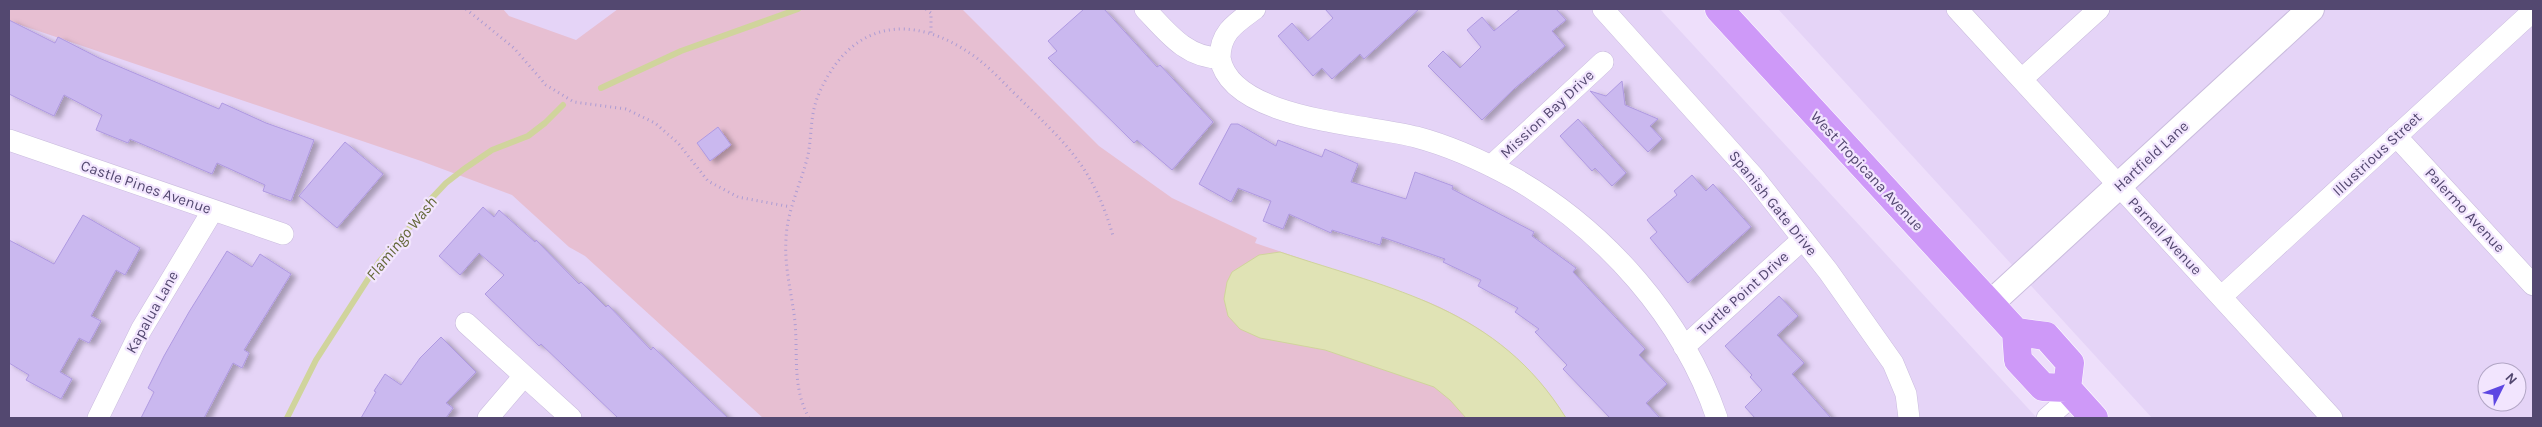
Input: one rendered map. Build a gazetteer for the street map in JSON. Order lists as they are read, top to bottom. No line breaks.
{"streets":{"main road":["West Tropicana Avenue"],"street":["Mission Bay Drive","Illustrious Street","Hartfield Lane","Castle Pines Avenue","Spanish Gate Drive","Palermo Avenue","Parnell Avenue","Turtle Point Drive","Kapalua Lane"]},"crossings":[["Illustrious Street","Palermo Avenue"],["Illustrious Street","Parnell Avenue"],["Hartfield Lane","West Tropicana Avenue"],["Hartfield Lane","Parnell Avenue"],["Castle Pines Avenue","Kapalua Lane"],["Spanish Gate Drive","Turtle Point Drive"]],"water":["Flamingo Wash"],"north":"top right"}
